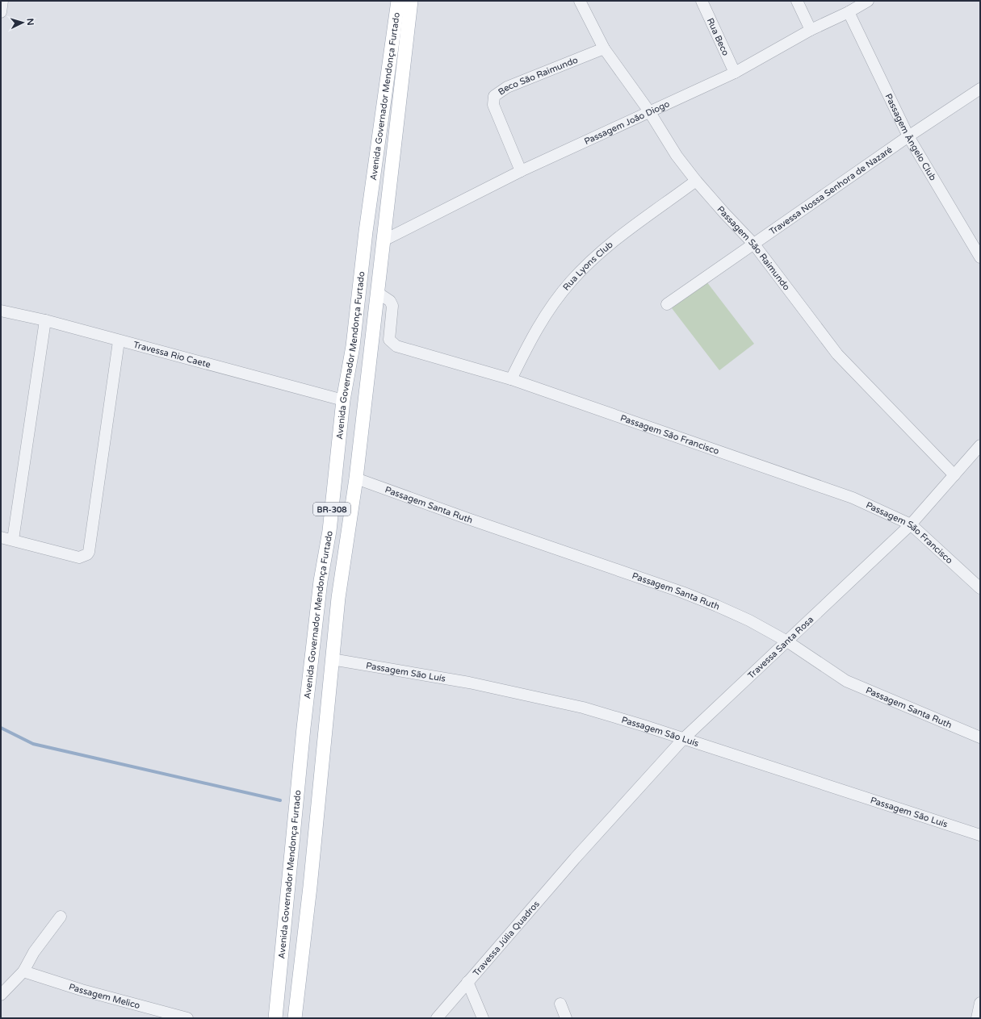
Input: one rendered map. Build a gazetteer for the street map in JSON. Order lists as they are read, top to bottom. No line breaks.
{"streets":{"main road":["Avenida Governador Mendonça Furtado","BR-308"],"street":["Rua Beco","Beco São Raimundo","Passagem João Diogo","Passagem Ângelo Club","Travessa Nossa Senhora de Nazaré","Passagem São Raimundo","Rua Lyons Club","Travessa Rio Caete","Passagem São Francisco","Passagem Santa Ruth","Travessa Santa Rosa","Passagem São Luís","Travessa Júlia Quadros","Passagem Melico"]},"crossings":[["Rua Beco","Passagem João Diogo"],["Beco São Raimundo","Passagem João Diogo"],["Beco São Raimundo","Passagem São Raimundo"],["Avenida Governador Mendonça Furtado","Passagem João Diogo"],["Avenida Governador Mendonça Furtado","Travessa Rio Caete"],["Avenida Governador Mendonça Furtado","Passagem São Francisco"],["Avenida Governador Mendonça Furtado","Passagem Santa Ruth"],["Avenida Governador Mendonça Furtado","Passagem São Luís"],["Passagem João Diogo","Passagem Ângelo Club"],["Passagem João Diogo","Passagem São Raimundo"],["Passagem Ângelo Club","Travessa Nossa Senhora de Nazaré"],["Travessa Nossa Senhora de Nazaré","Passagem São Raimundo"],["Passagem São Raimundo","Rua Lyons Club"],["Passagem São Raimundo","Travessa Santa Rosa"],["Rua Lyons Club","Passagem São Francisco"],["Passagem São Francisco","Travessa Santa Rosa"],["Passagem Santa Ruth","Travessa Santa Rosa"],["Travessa Santa Rosa","Passagem São Luís"],["Travessa Santa Rosa","Travessa Júlia Quadros"]],"north":"right"}
